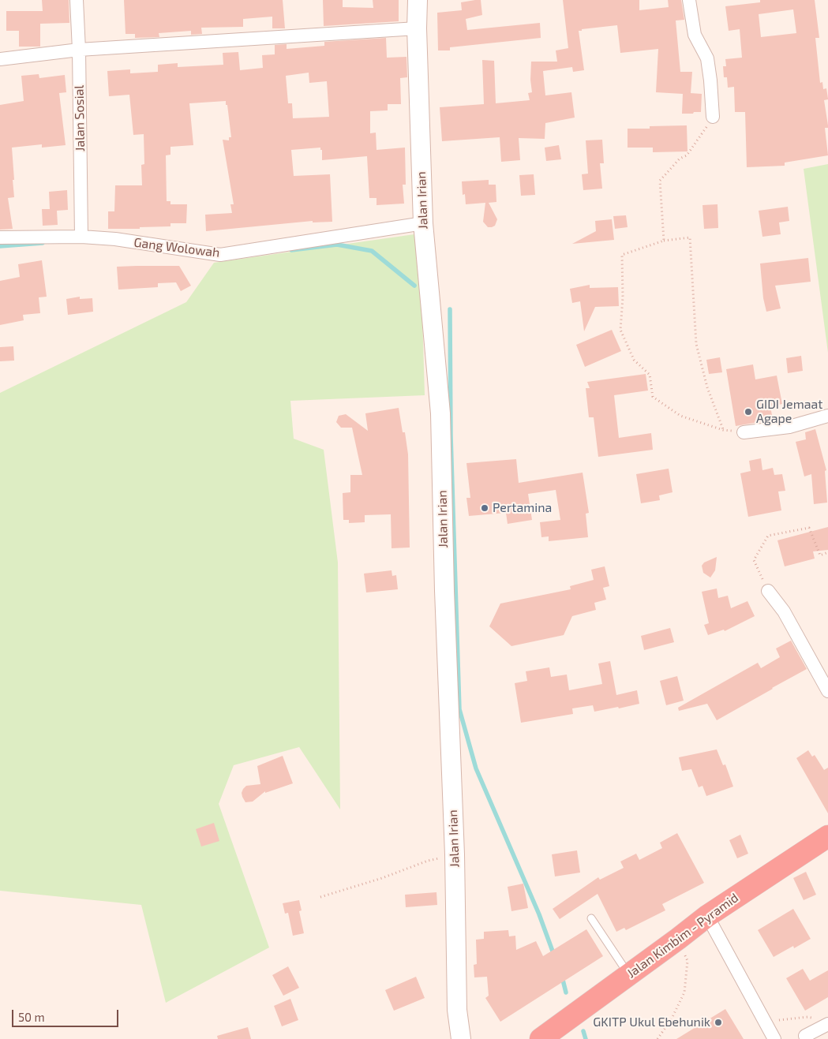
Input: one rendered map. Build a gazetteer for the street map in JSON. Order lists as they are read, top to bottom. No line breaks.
{"streets":{"highway":["Jalan Kimbim - Pyramid"],"main road":["Jalan Irian"],"street":["Jalan Sosial","Gang Wolowah"]},"crossings":[["Jalan Sosial","Gang Wolowah"],["Jalan Irian","Gang Wolowah"]],"places":["GIDI Jemaat Agape","Pertamina","GKITP Ukul Ebehunik"],"scale_bar":"50 m"}
